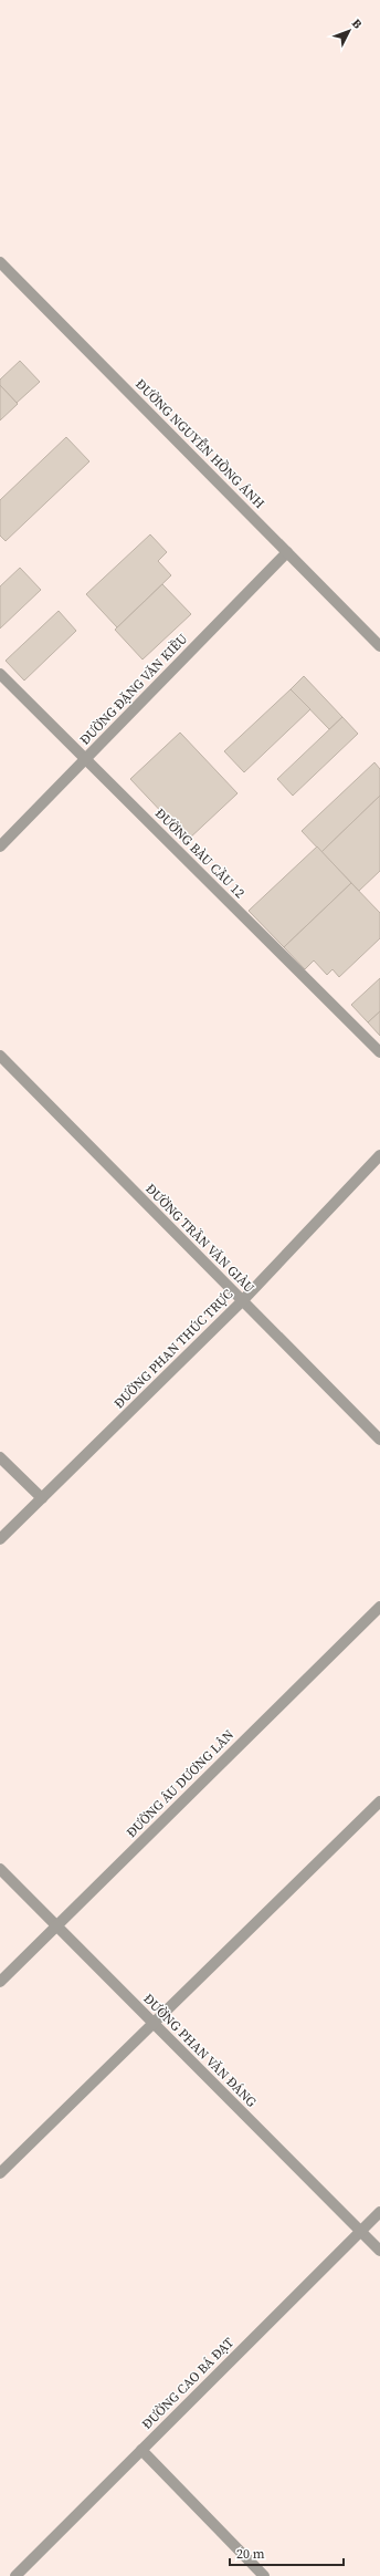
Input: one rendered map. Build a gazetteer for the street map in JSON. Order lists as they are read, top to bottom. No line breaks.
{"streets":{"street":["ĐƯỜNG NGUYỄN HỒNG ÁNH","ĐƯỜNG ĐẶNG VĂN KIỀU","ĐƯỜNG BÀU CẦU 12","ĐƯỜNG TRẦN VĂN GIÀU","ĐƯỜNG PHAN THÚC TRỰC","ĐƯỜNG ÂU DƯƠNG LÂN","ĐƯỜNG PHAN VĂN ĐÁNG","ĐƯỜNG CAO BÁ ĐẠT"]},"crossings":[["ĐƯỜNG NGUYỄN HỒNG ÁNH","ĐƯỜNG ĐẶNG VĂN KIỀU"],["ĐƯỜNG ĐẶNG VĂN KIỀU","ĐƯỜNG BÀU CẦU 12"],["ĐƯỜNG TRẦN VĂN GIÀU","ĐƯỜNG PHAN THÚC TRỰC"],["ĐƯỜNG ÂU DƯƠNG LÂN","ĐƯỜNG PHAN VĂN ĐÁNG"],["ĐƯỜNG PHAN VĂN ĐÁNG","ĐƯỜNG CAO BÁ ĐẠT"]],"scale_bar":"20 m","north":"top right"}
